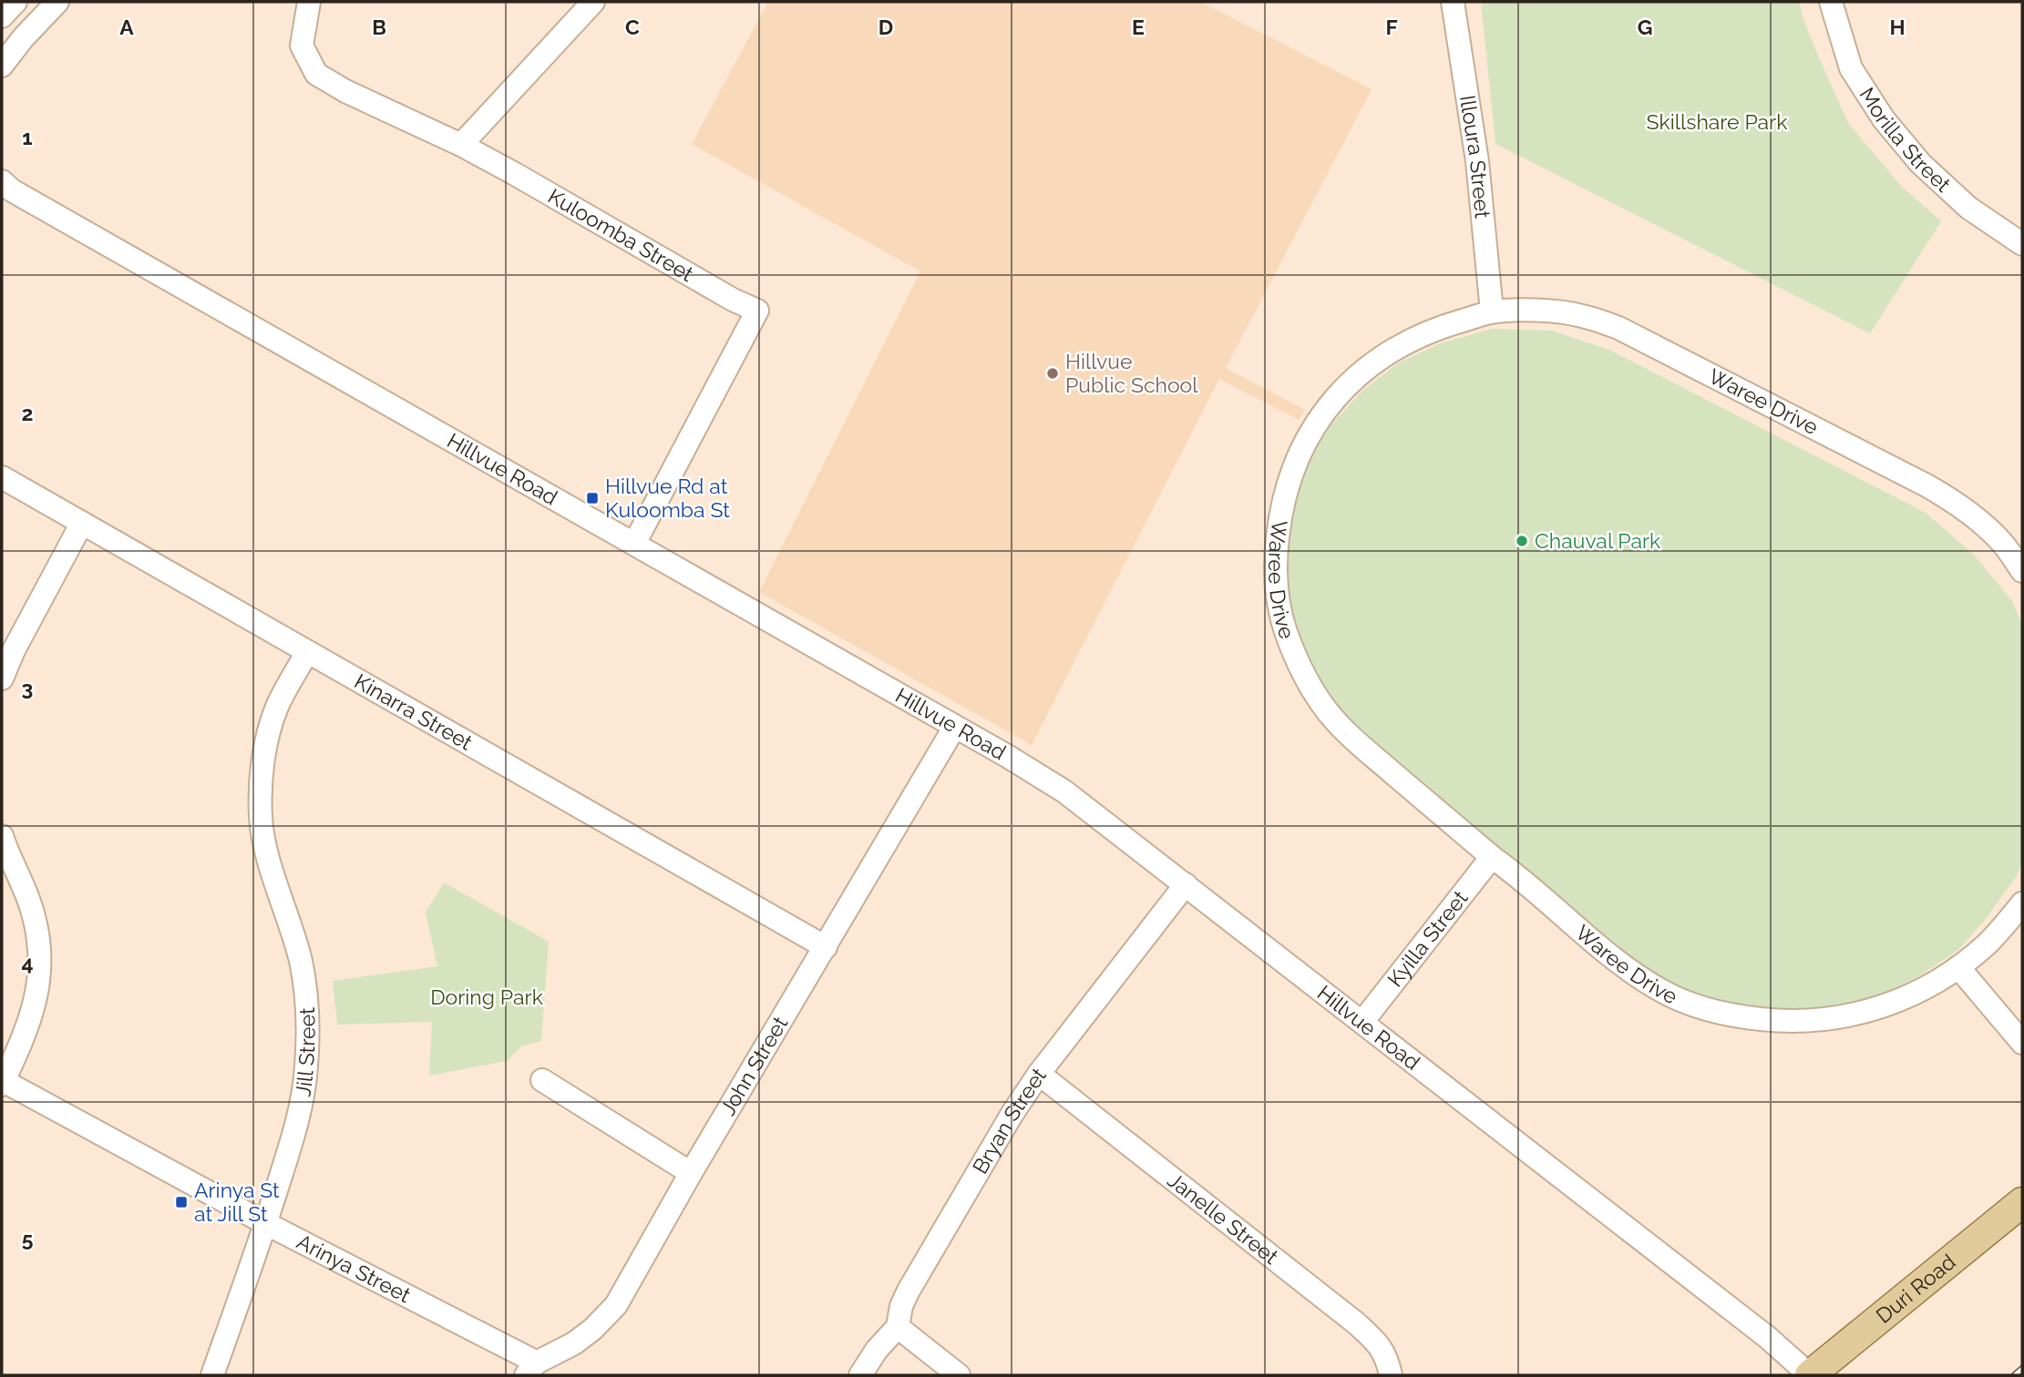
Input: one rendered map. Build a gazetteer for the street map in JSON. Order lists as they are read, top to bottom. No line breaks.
{"streets":{"main road":["Duri Road"],"street":["Morilla Street","Illoura Street","Kuloomba Street","Waree Drive","Hillvue Road","Kinarra Street","Kyilla Street","Jill Street","John Street","Bryan Street","Janelle Street","Arinya Street"]},"crossings":[["Illoura Street","Waree Drive"],["Kuloomba Street","Hillvue Road"],["Waree Drive","Kyilla Street"],["Hillvue Road","Kyilla Street"],["Hillvue Road","John Street"],["Hillvue Road","Bryan Street"],["Hillvue Road","Duri Road"],["Kinarra Street","Jill Street"],["Kinarra Street","John Street"],["Jill Street","Arinya Street"],["John Street","Arinya Street"],["Bryan Street","Janelle Street"]],"parks":["Skillshare Park","Doring Park"],"places":{"other":["Hillvue Public School","Chauval Park"],"transit":["Hillvue Rd at Kuloomba St","Arinya St at Jill St"]},"grid":{"columns":["A","B","C","D","E","F","G","H"],"rows":["1","2","3","4","5"]}}
